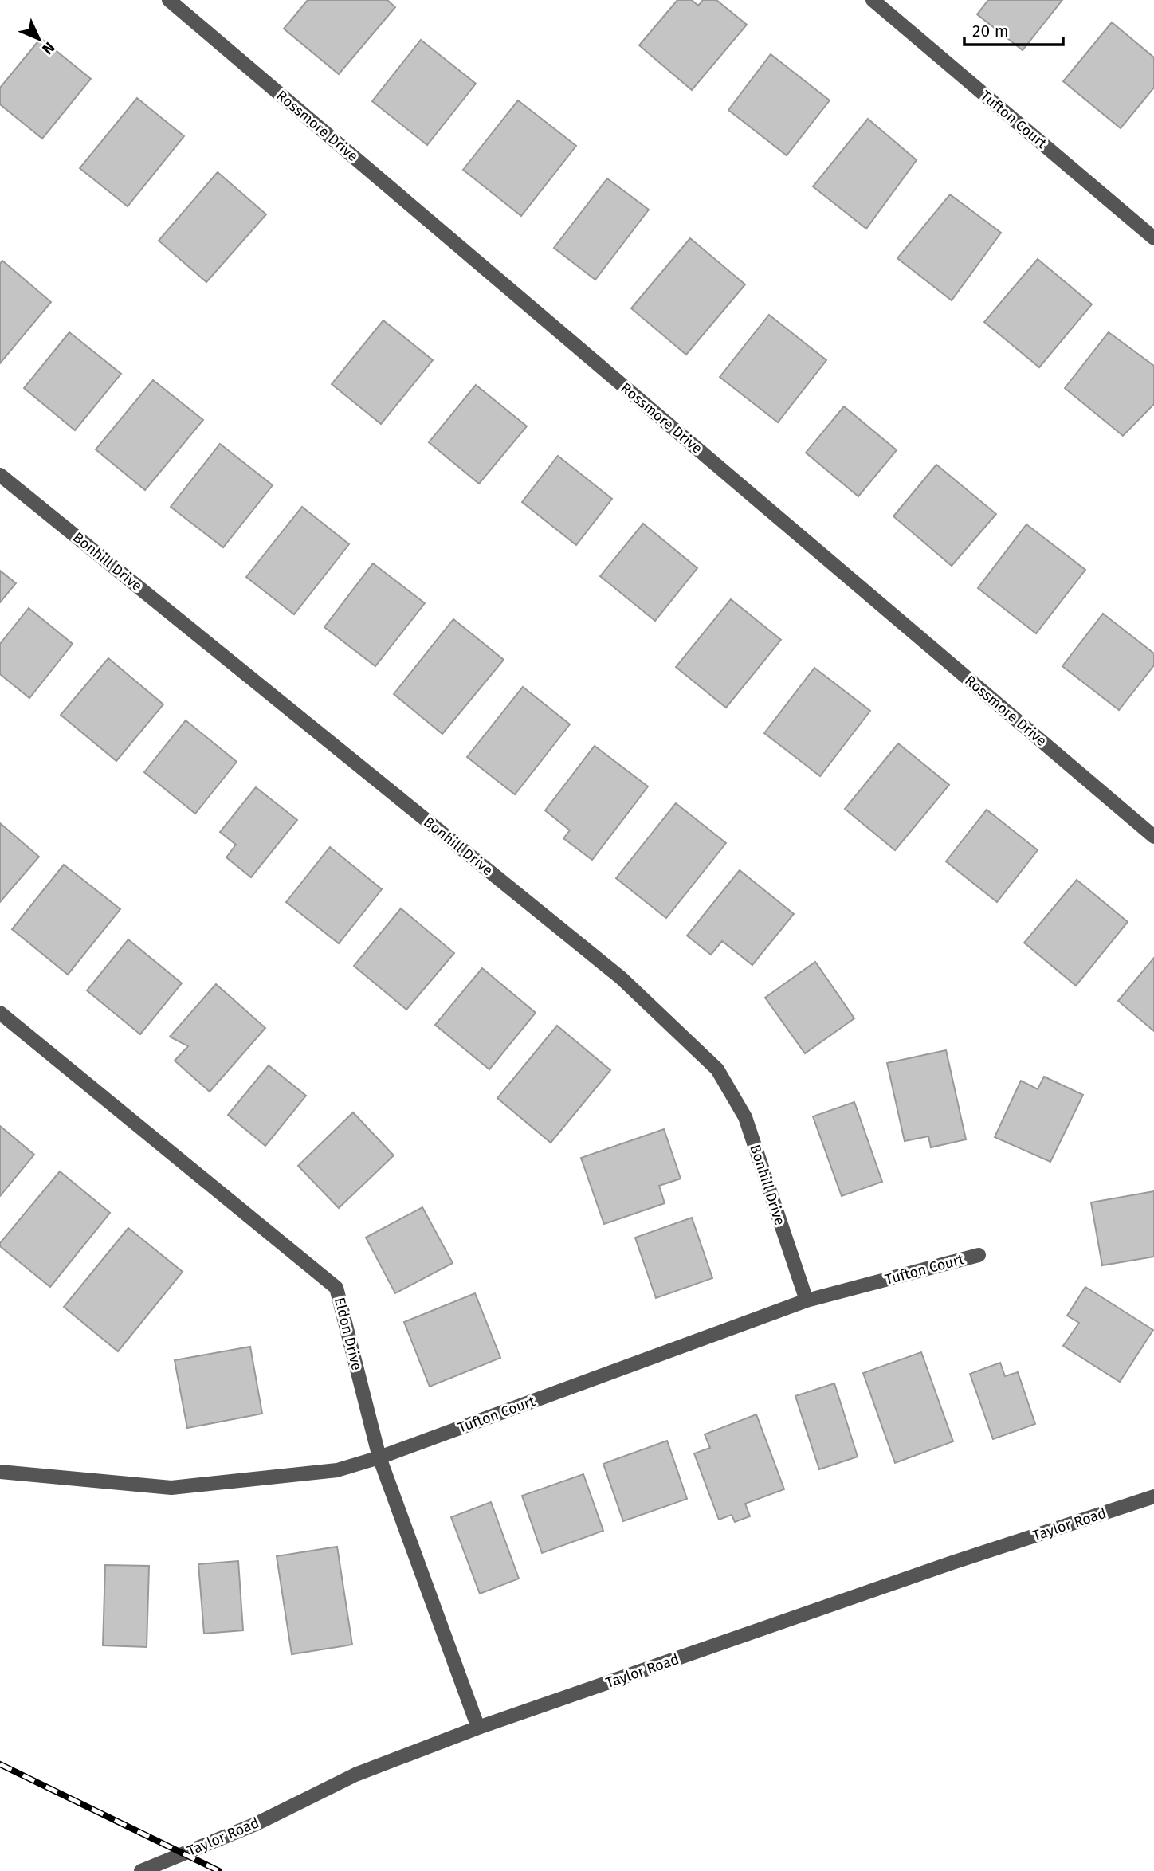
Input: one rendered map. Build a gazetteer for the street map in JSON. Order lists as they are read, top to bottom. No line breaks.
{"streets":{"street":["Tufton Court","Rossmore Drive","Bonhill Drive","Eldon Drive","Taylor Road"]},"crossings":[["Tufton Court","Bonhill Drive"],["Tufton Court","Eldon Drive"],["Eldon Drive","Taylor Road"]],"scale_bar":"20 m","north":"bottom right"}
